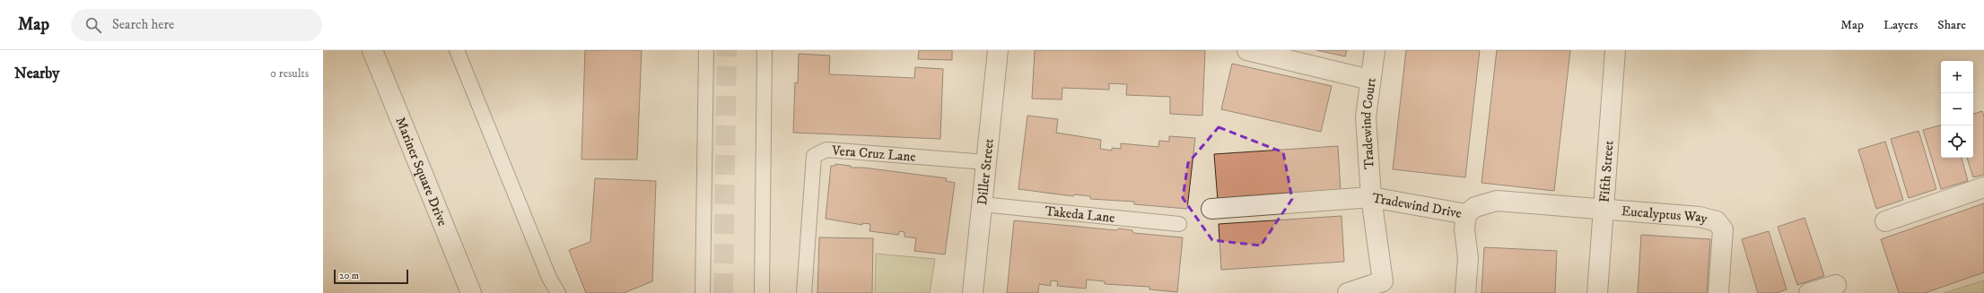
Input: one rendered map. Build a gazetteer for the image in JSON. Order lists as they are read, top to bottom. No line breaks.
{"streets":{"street":["Tradewind Court","Diller Street","Fifth Street","Mariner Square Drive","Tradewind Drive","Eucalyptus Way"],"lane":["Vera Cruz Lane","Takeda Lane"]},"crossings":[["Tradewind Court","Tradewind Drive"],["Vera Cruz Lane","Diller Street"],["Diller Street","Takeda Lane"],["Fifth Street","Tradewind Drive"],["Fifth Street","Eucalyptus Way"],["Tradewind Drive","Eucalyptus Way"]],"scale_bar":"20 m","page":{"header":"Map","search":"Search here","nav":["Map","Layers","Share"],"heading":["Nearby","0 results"],"map_buttons":["+","−"],"scale":"20 m"}}
